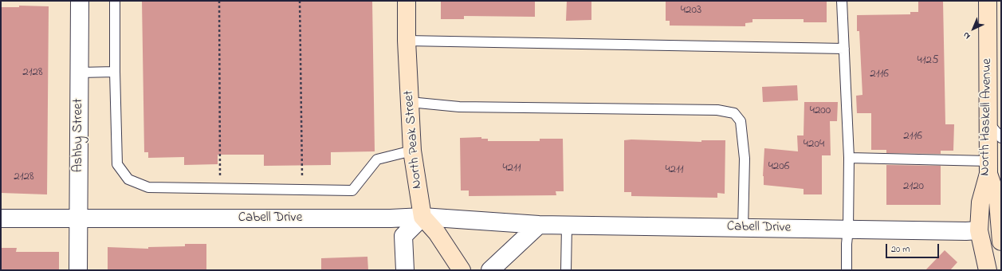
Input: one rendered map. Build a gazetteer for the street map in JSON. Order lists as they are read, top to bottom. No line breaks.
{"streets":{"main road":["North Haskell Avenue","North Peak Street"],"street":["Ashby Street","Cabell Drive"]},"crossings":[["North Haskell Avenue","Cabell Drive"],["Ashby Street","Cabell Drive"],["North Peak Street","Cabell Drive"]],"house_numbers":["4203","4125","2128","2116","4200","2116","4204","4206","4211","4211","2128","2120"],"scale_bar":"20 m","north":"bottom left"}
